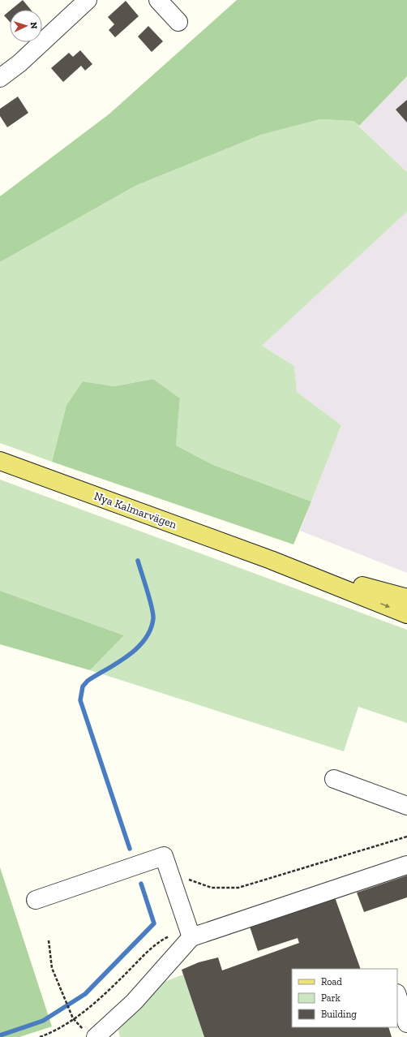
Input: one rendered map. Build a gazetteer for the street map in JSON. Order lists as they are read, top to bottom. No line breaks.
{"streets":{"main road":["Nya Kalmarvägen"]},"legend":["Road","Park","Building"],"north":"right"}
